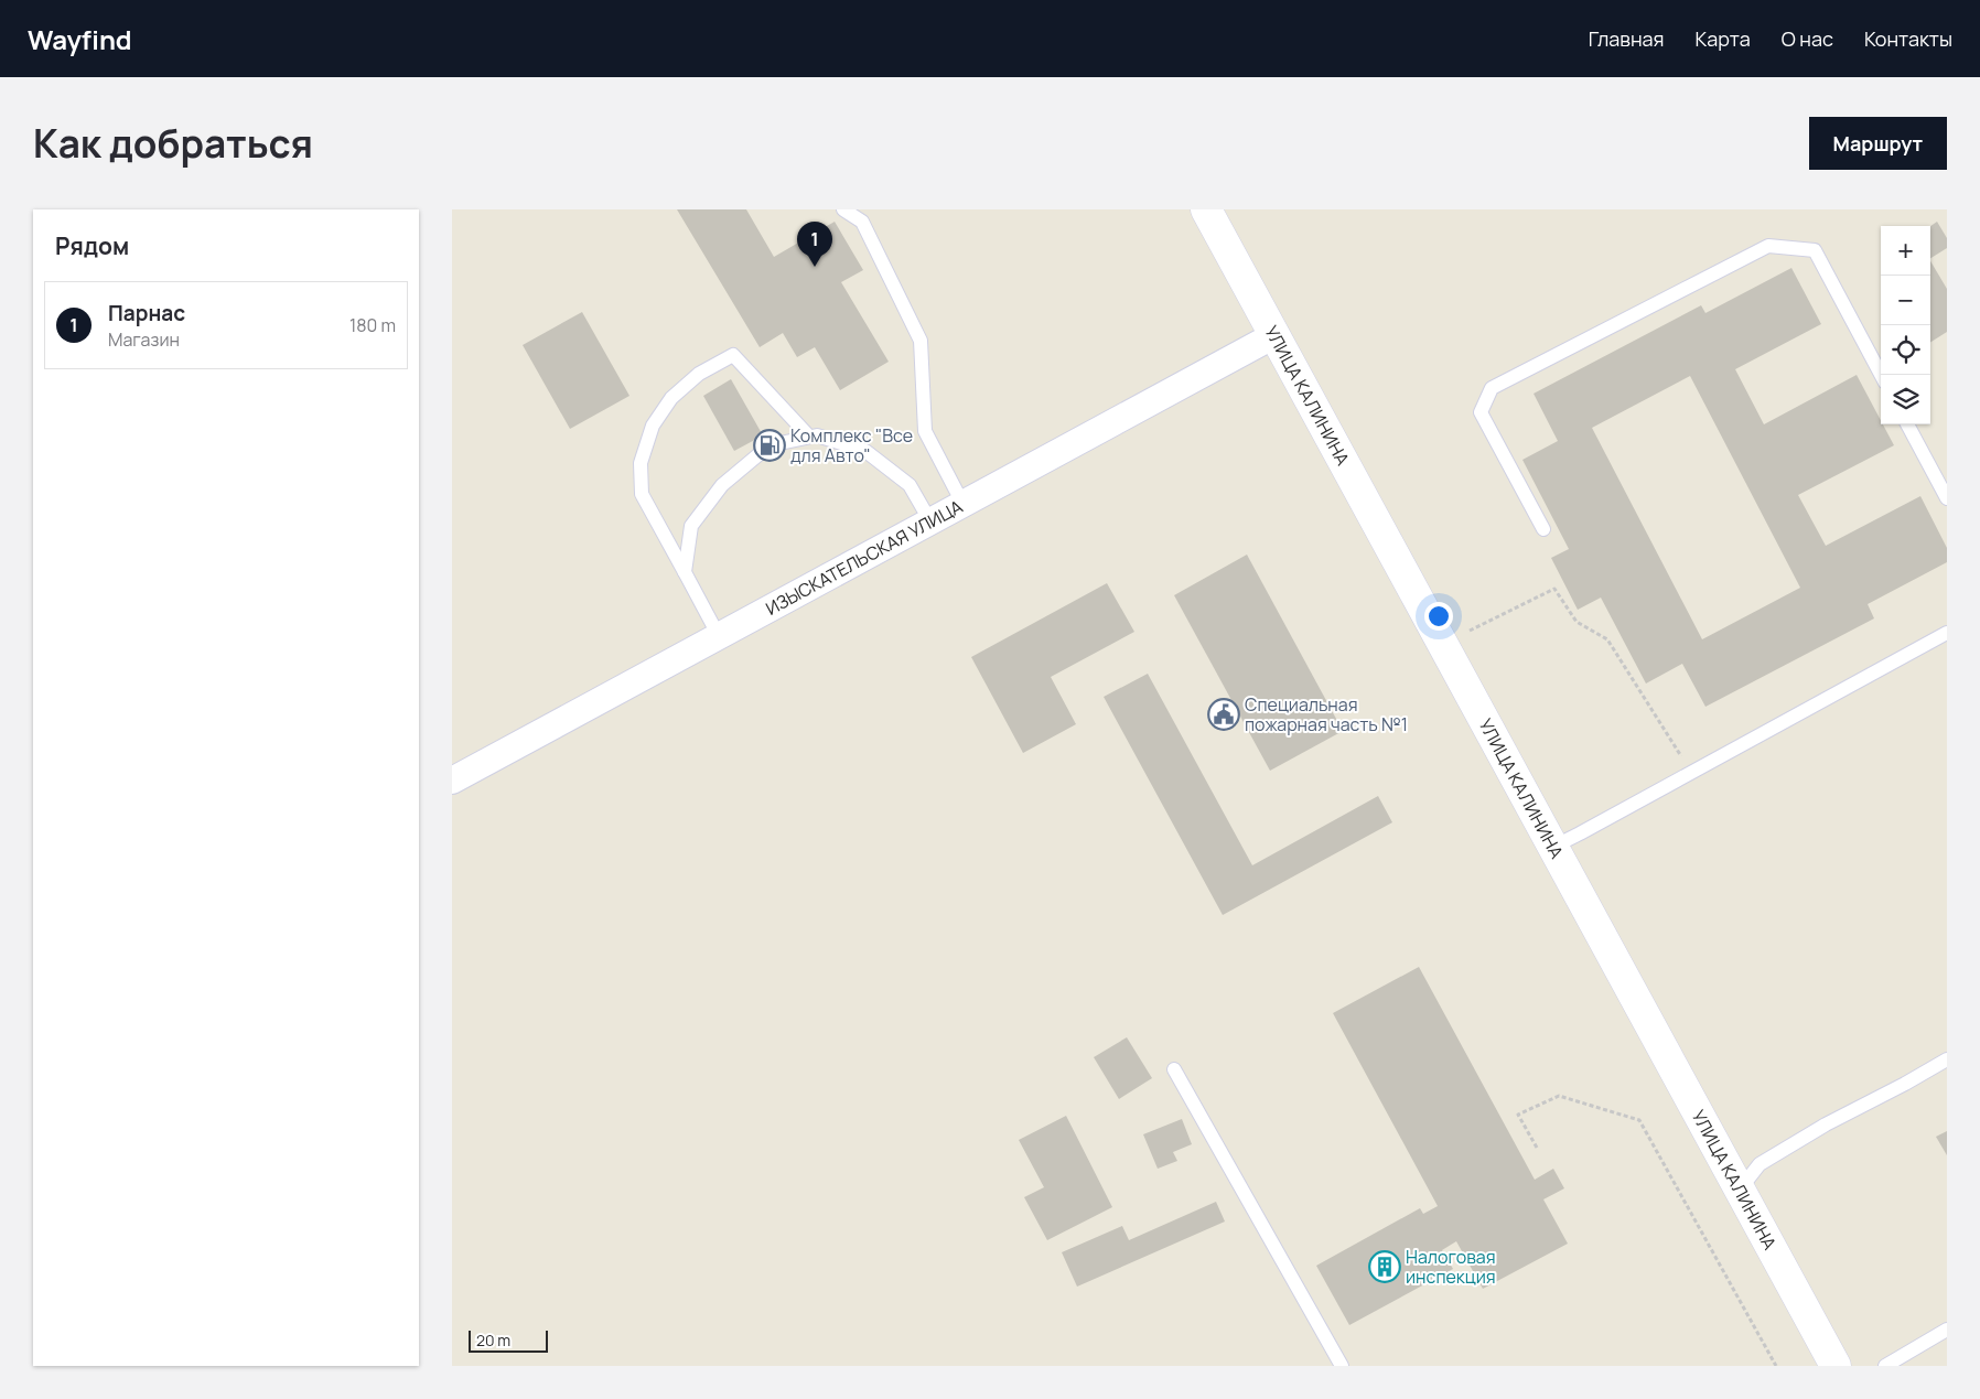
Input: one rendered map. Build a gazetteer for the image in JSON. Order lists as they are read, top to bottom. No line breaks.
{"streets":{"street":["УЛИЦА КАЛИНИНА","ИЗЫСКАТЕЛЬСКАЯ УЛИЦА"]},"crossings":[["УЛИЦА КАЛИНИНА","ИЗЫСКАТЕЛЬСКАЯ УЛИЦА"]],"places":{"fuel station":["Комплекс \"Все для Авто\""],"public building":["Специальная пожарная часть №1"],"building":["Налоговая инспекция"]},"scale_bar":"20 m","page":{"header":"Wayfind","nav":["Главная","Карта","О нас","Контакты"],"title":"Как добраться","buttons":"Маршрут","heading":"Рядом","pins":"1","map_buttons":["+","−"],"list":[{"mark":"1","name":"Парнас","note":"Магазин","value":"180 m"}],"scale":"20 m"}}
